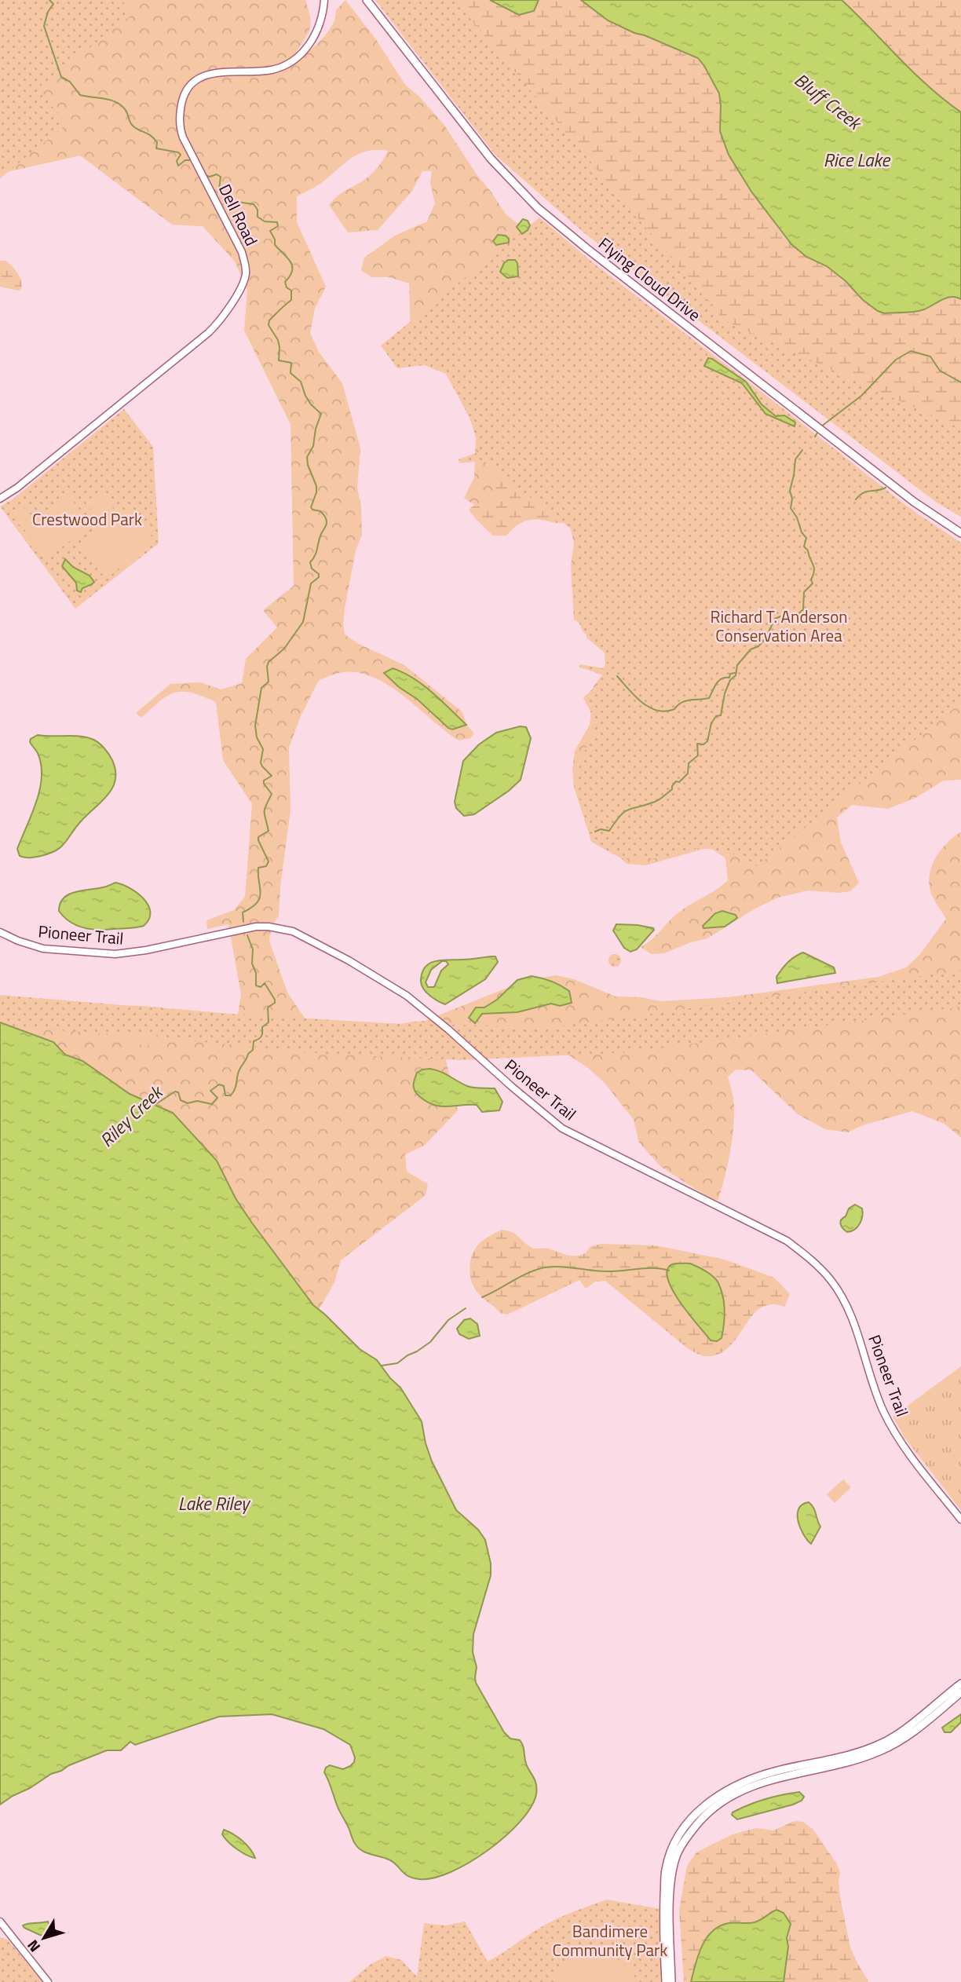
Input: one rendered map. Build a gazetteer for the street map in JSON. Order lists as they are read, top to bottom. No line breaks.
{"streets":{"main road":["Dell Road","Flying Cloud Drive","Pioneer Trail"]},"water":["Bluff Creek","Rice Lake","Riley Creek","Lake Riley"],"parks":["Crestwood Park","Richard T. Anderson Conservation Area","Bandimere Community Park"],"north":"bottom left"}
